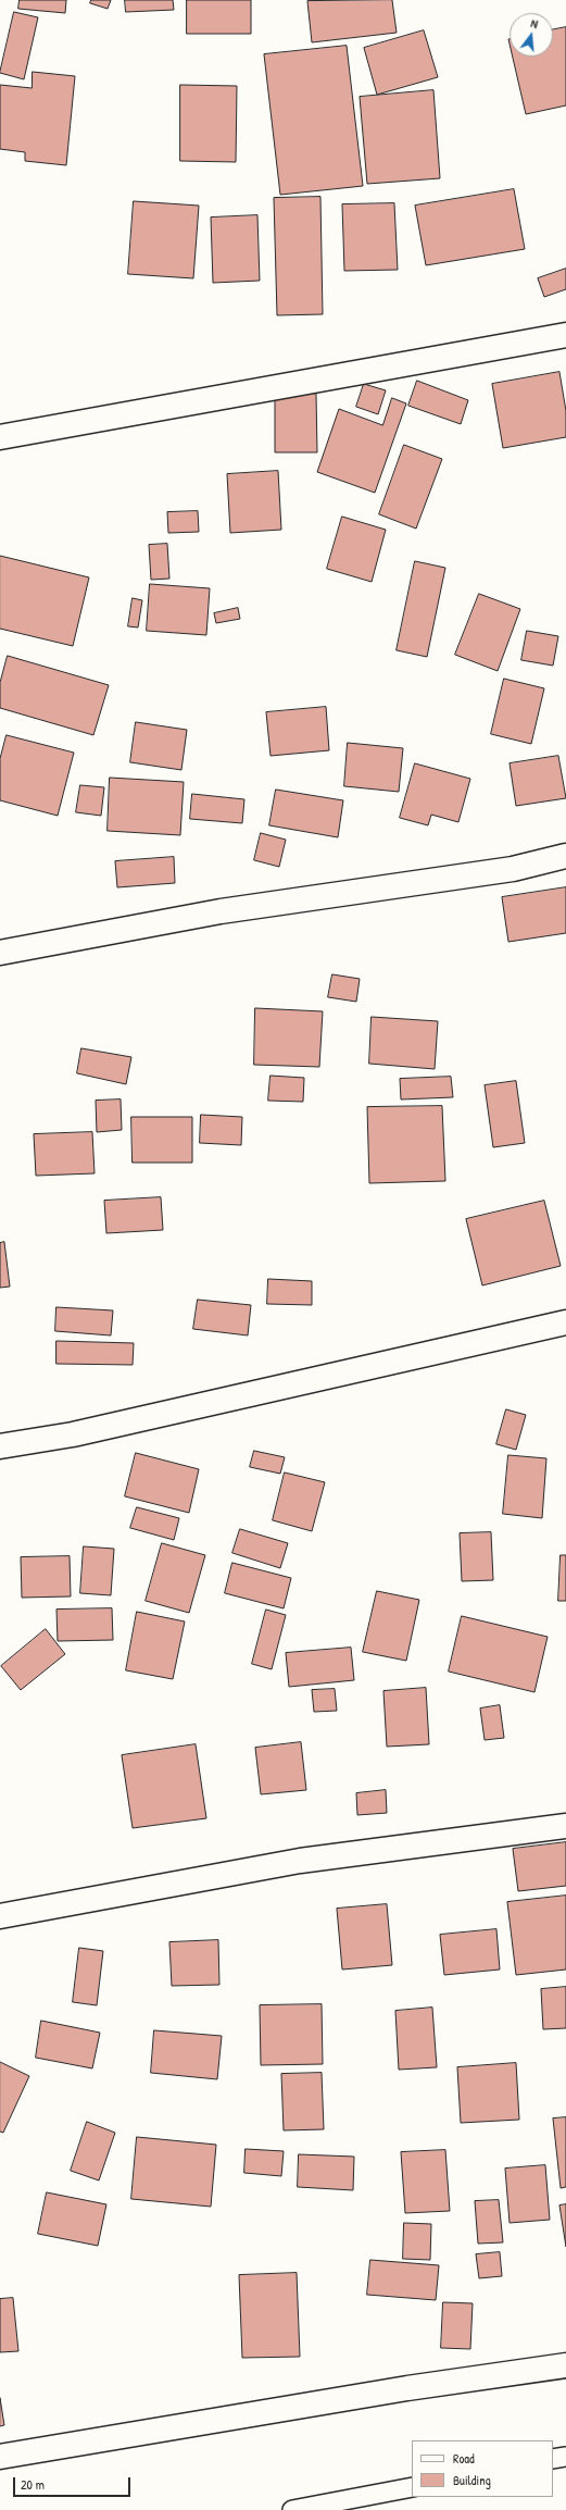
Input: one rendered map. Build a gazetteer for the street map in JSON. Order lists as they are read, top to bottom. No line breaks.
{"legend":["Road","Building"],"scale_bar":"20 m","north":"top"}
